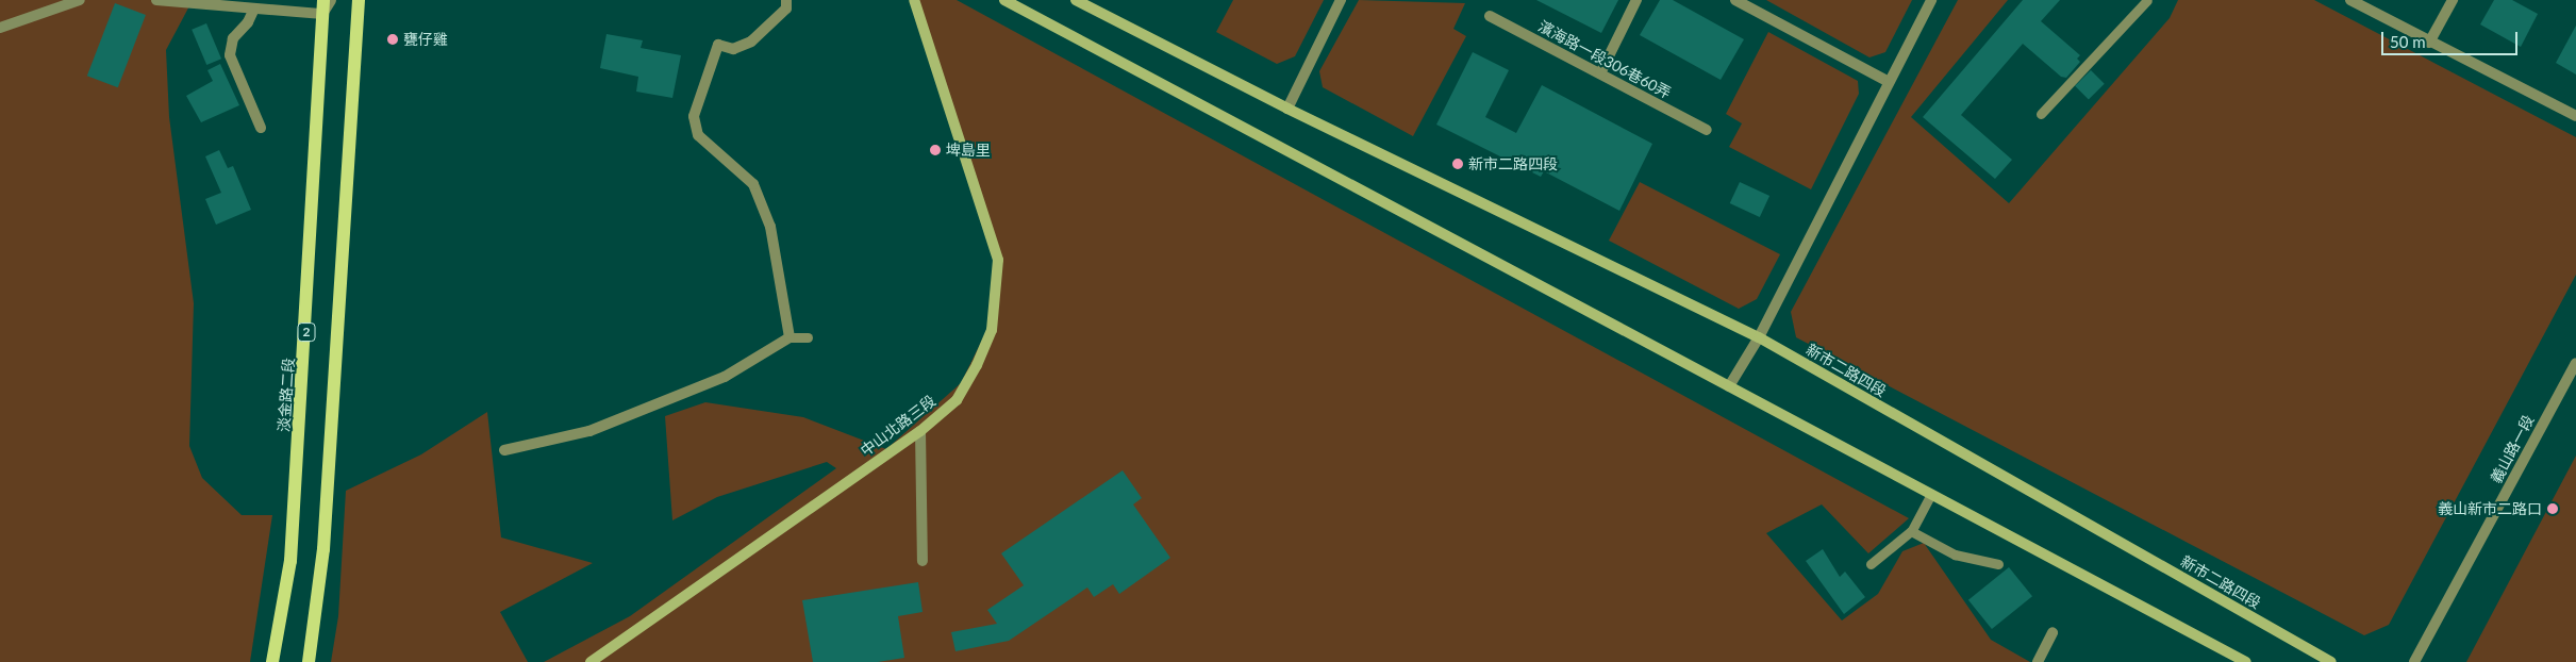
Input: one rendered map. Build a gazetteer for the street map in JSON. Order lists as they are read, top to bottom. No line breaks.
{"streets":{"main road":["2","淡金路二段"],"street":["濱海路一段306巷60弄","新市二路四段","中山北路三段","義山路一段"]},"places":["甕仔雞","埤島里","新市二路四段","義山新市二路口"],"scale_bar":"50 m"}
